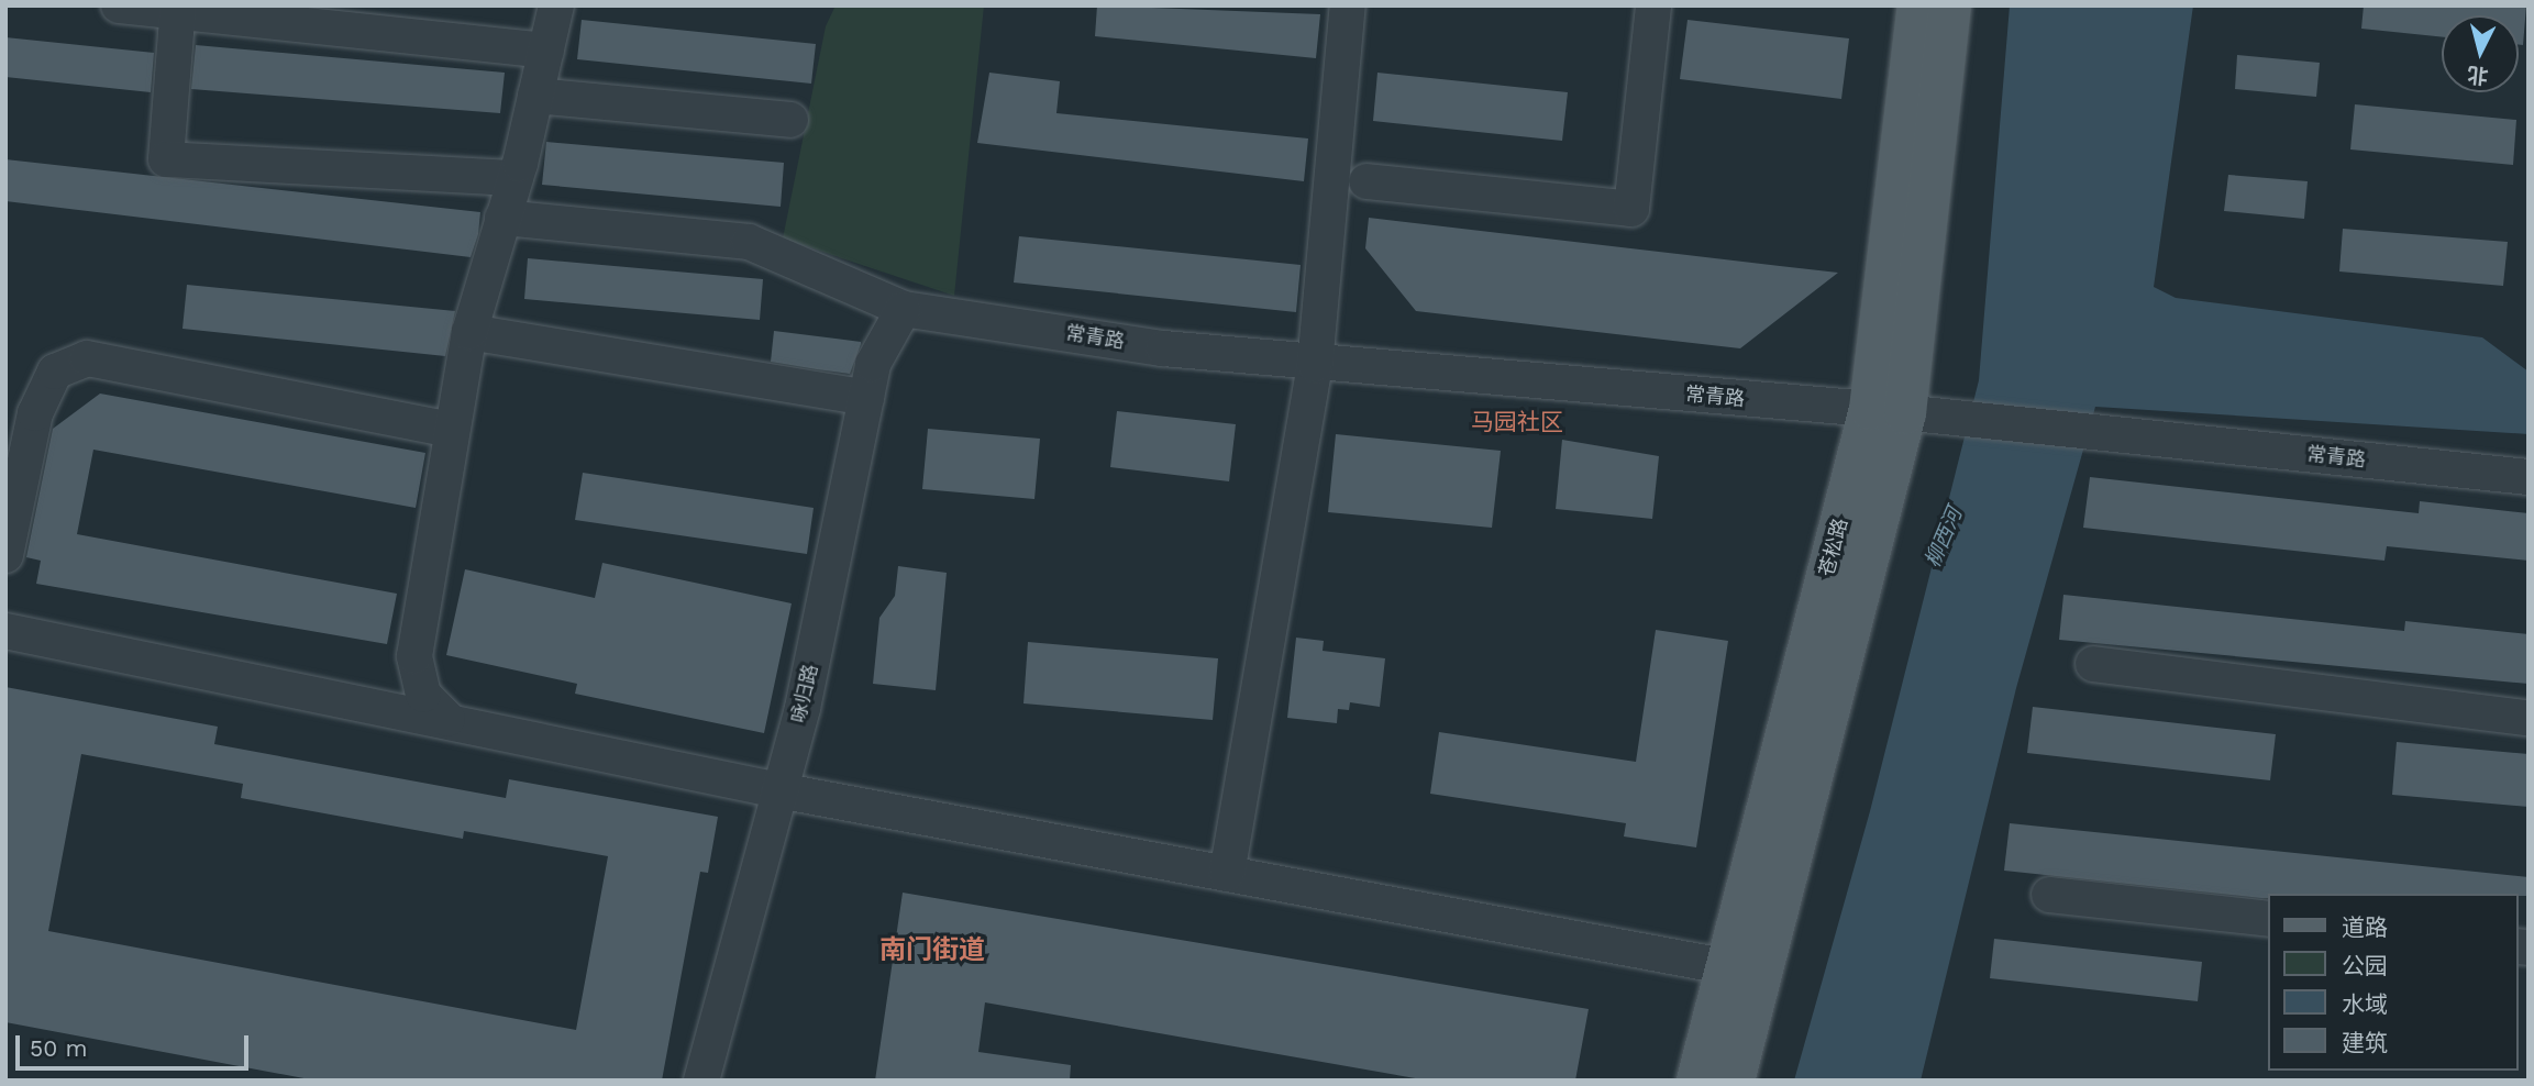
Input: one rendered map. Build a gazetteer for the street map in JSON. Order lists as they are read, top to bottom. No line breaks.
{"streets":{"main road":["苍松路"],"street":["常青路","咏归路"]},"crossings":[["常青路","苍松路"],["常青路","咏归路"]],"districts":["马园社区","南门街道"],"water":["柳西河"],"legend":["道路","公园","水域","建筑"],"scale_bar":"50 m","north":"bottom"}
